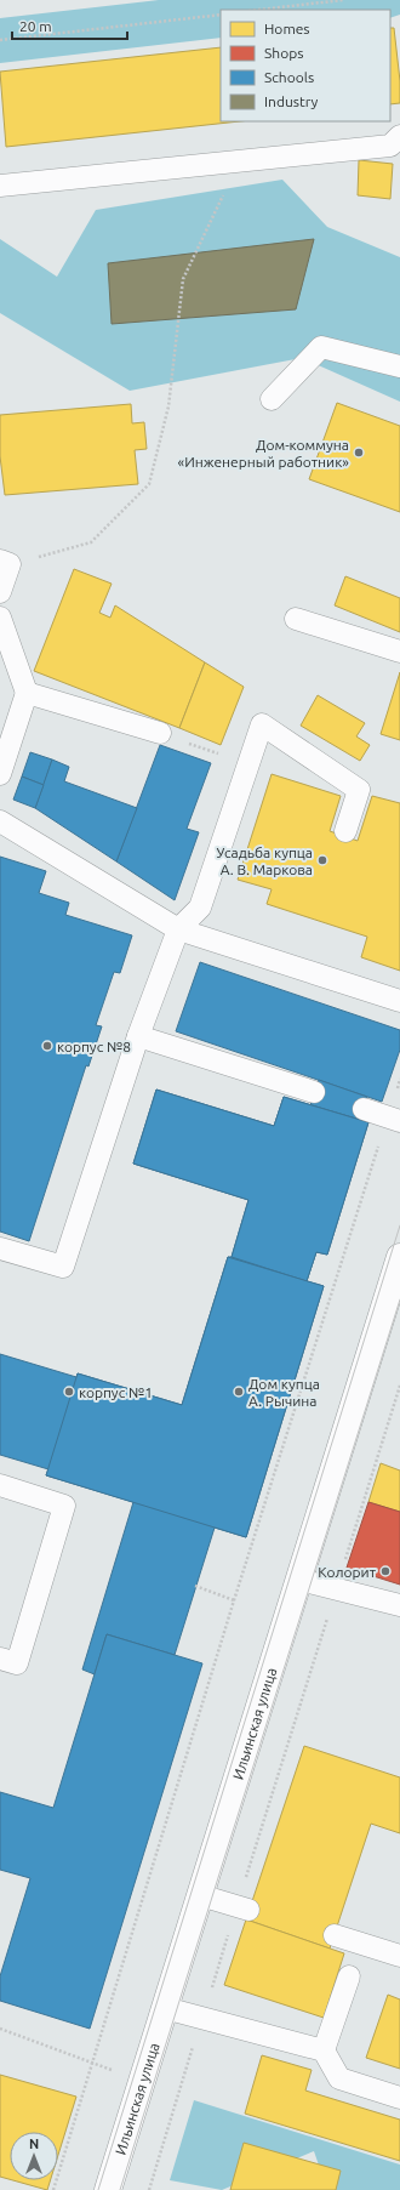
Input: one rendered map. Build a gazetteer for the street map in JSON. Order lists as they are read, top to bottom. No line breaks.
{"streets":{"street":["Ильинская улица"]},"places":["Дом-коммуна «Инженерный работник»","Усадьба купца А. В. Маркова","корпус №8","корпус №1","Дом купца А. Рычина","Колорит"],"legend":["Homes","Shops","Schools","Industry"],"scale_bar":"20 m","north":"top"}
